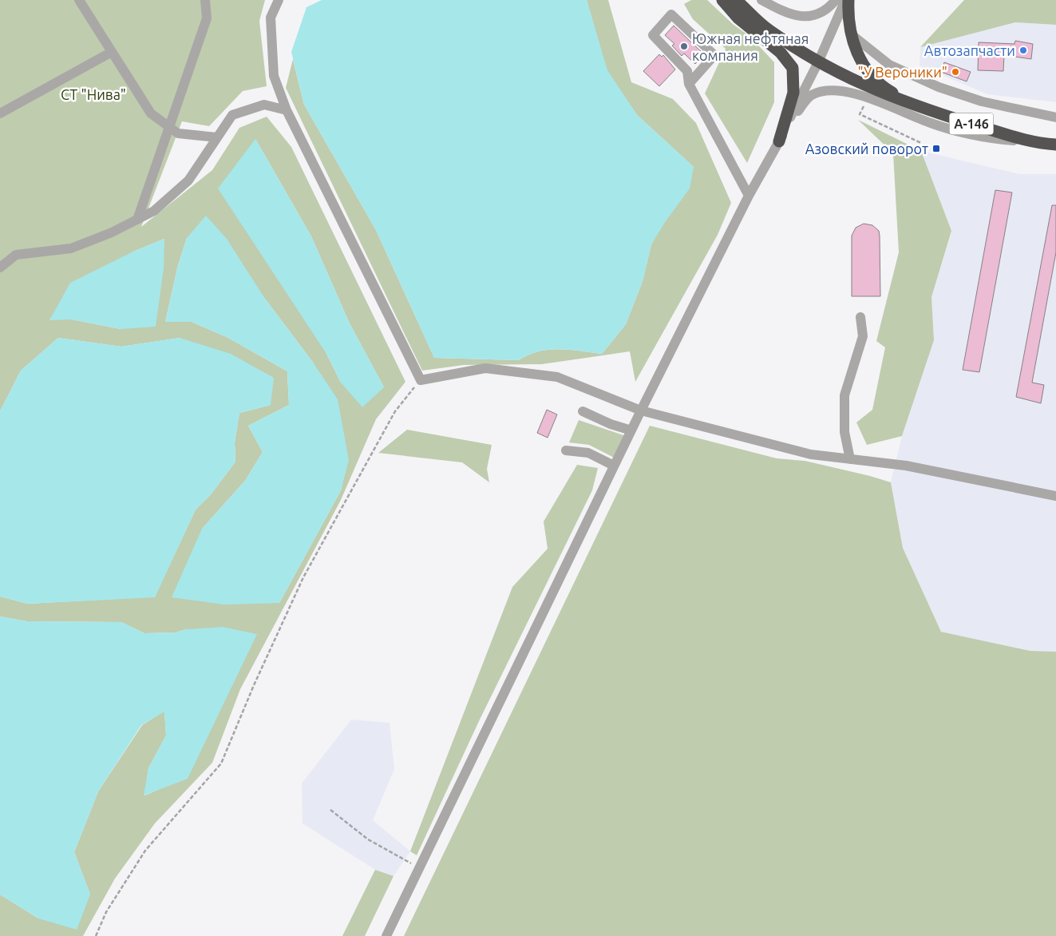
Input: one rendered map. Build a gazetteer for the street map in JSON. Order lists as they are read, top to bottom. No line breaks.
{"streets":{"highway":["А-146"]},"parks":["СТ \"Нива\""],"places":{"other":["Южная нефтяная компания","Автозапчасти","\"У Вероники\""],"transit":["Азовский поворот"]}}
